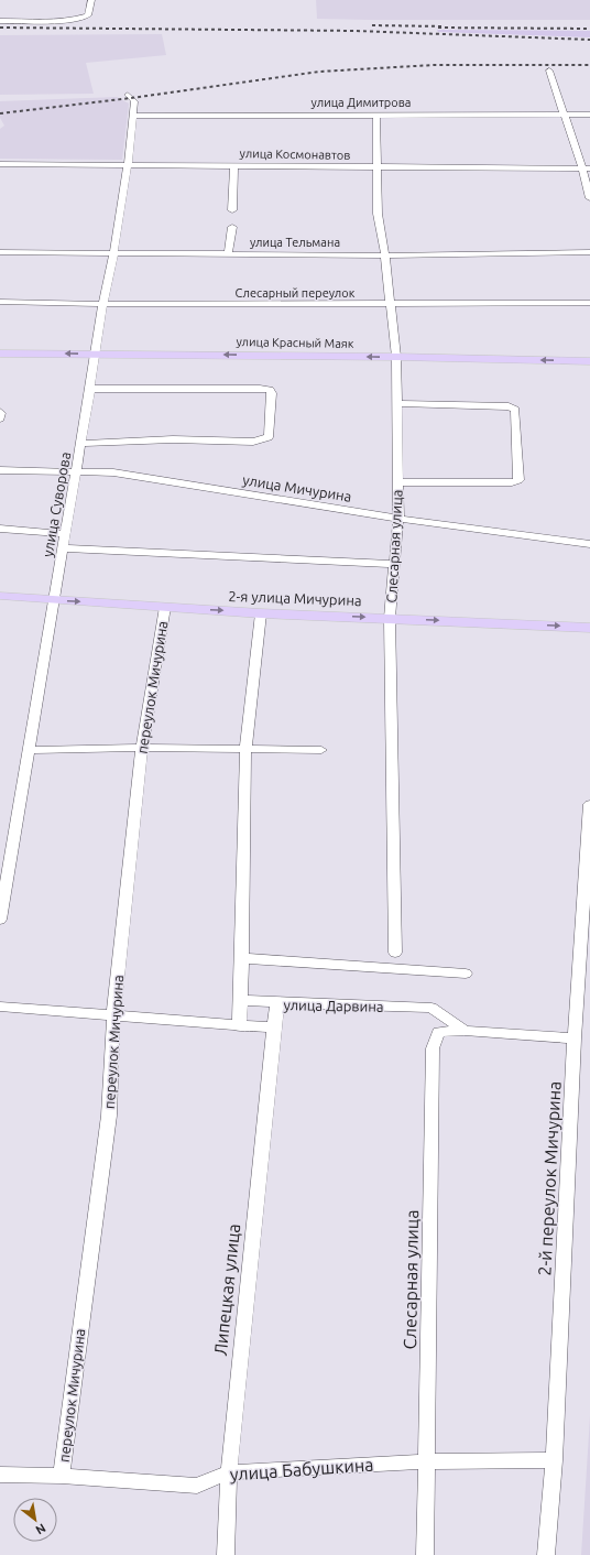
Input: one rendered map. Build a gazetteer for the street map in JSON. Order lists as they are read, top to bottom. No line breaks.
{"streets":{"main road":["улица Красный Маяк","2-я улица Мичурина"],"street":["улица Димитрова","улица Космонавтов","улица Тельмана","Слесарный переулок","улица Мичурина","улица Суворова","Слесарная улица","переулок Мичурина","улица Дарвина","2-й переулок Мичурина","Липецкая улица","улица Бабушкина"]},"crossings":[["улица Димитрова","улица Суворова"],["улица Димитрова","Слесарная улица"],["улица Космонавтов","улица Суворова"],["улица Космонавтов","Слесарная улица"],["улица Тельмана","улица Суворова"],["улица Тельмана","Слесарная улица"],["Слесарный переулок","улица Суворова"],["Слесарный переулок","Слесарная улица"],["улица Красный Маяк","улица Суворова"],["улица Красный Маяк","Слесарная улица"],["улица Мичурина","улица Суворова"],["улица Мичурина","Слесарная улица"],["улица Суворова","2-я улица Мичурина"],["Слесарная улица","2-я улица Мичурина"],["Слесарная улица","улица Дарвина"],["Слесарная улица","улица Бабушкина"],["2-я улица Мичурина","переулок Мичурина"],["переулок Мичурина","улица Дарвина"],["переулок Мичурина","улица Бабушкина"],["улица Дарвина","Липецкая улица"],["2-й переулок Мичурина","улица Бабушкина"],["Липецкая улица","улица Бабушкина"]],"one_way":["улица Красный Маяк","2-я улица Мичурина"],"north":"bottom right"}
